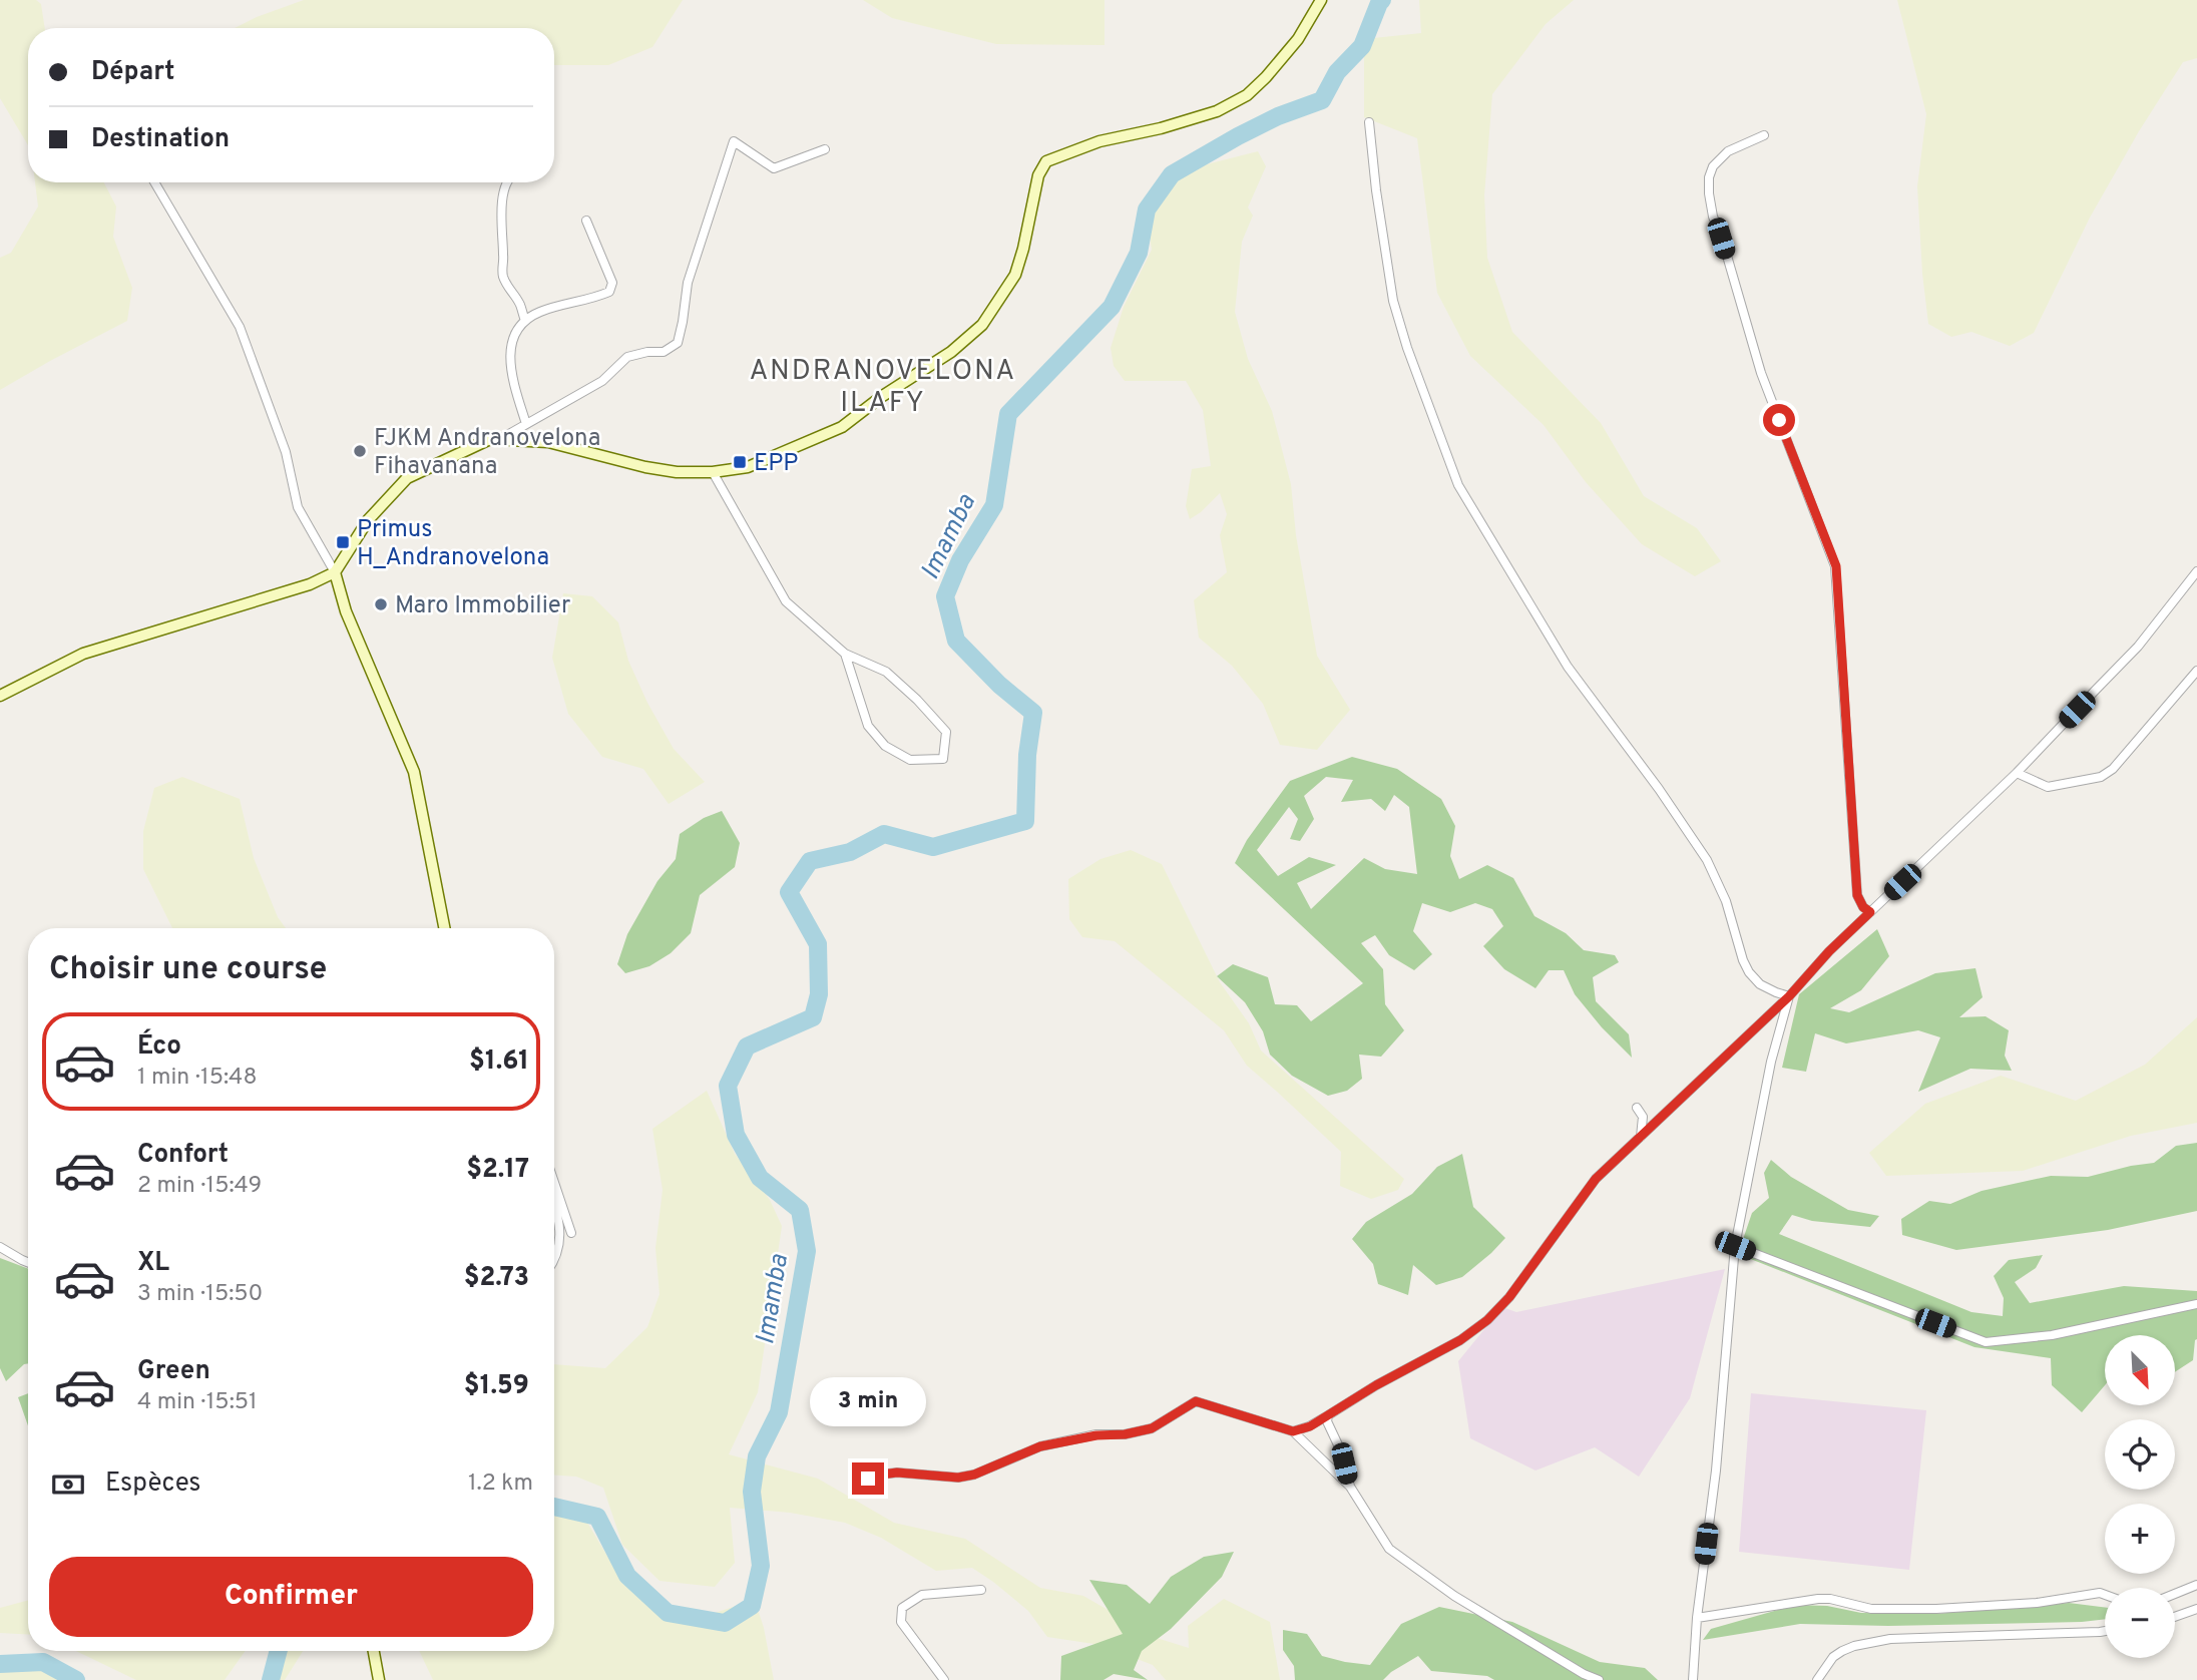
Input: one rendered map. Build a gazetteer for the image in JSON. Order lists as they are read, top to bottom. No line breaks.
{"districts":["ANDRANOVELONA ILAFY"],"water":["Imamba"],"places":{"other":["FJKM Andranovelona Fihavanana","Maro Immobilier"],"transit":["EPP","Primus H_Andranovelona"]},"north":"bottom right","page":{"banner":["Départ","Destination"],"heading":"Choisir une course","list":[{"name":"Éco","note":"1 min · 15:48","value":"$1.61"},{"name":"Confort","note":"2 min · 15:49","value":"$2.17"},{"name":"XL","note":"3 min · 15:50","value":"$2.73"},{"name":"Green","note":"4 min · 15:51","value":"$1.59"}],"map_buttons":["+","−"],"bubble":"3 min","pay":["Espèces","1.2 km"],"buttons":"Confirmer"}}
